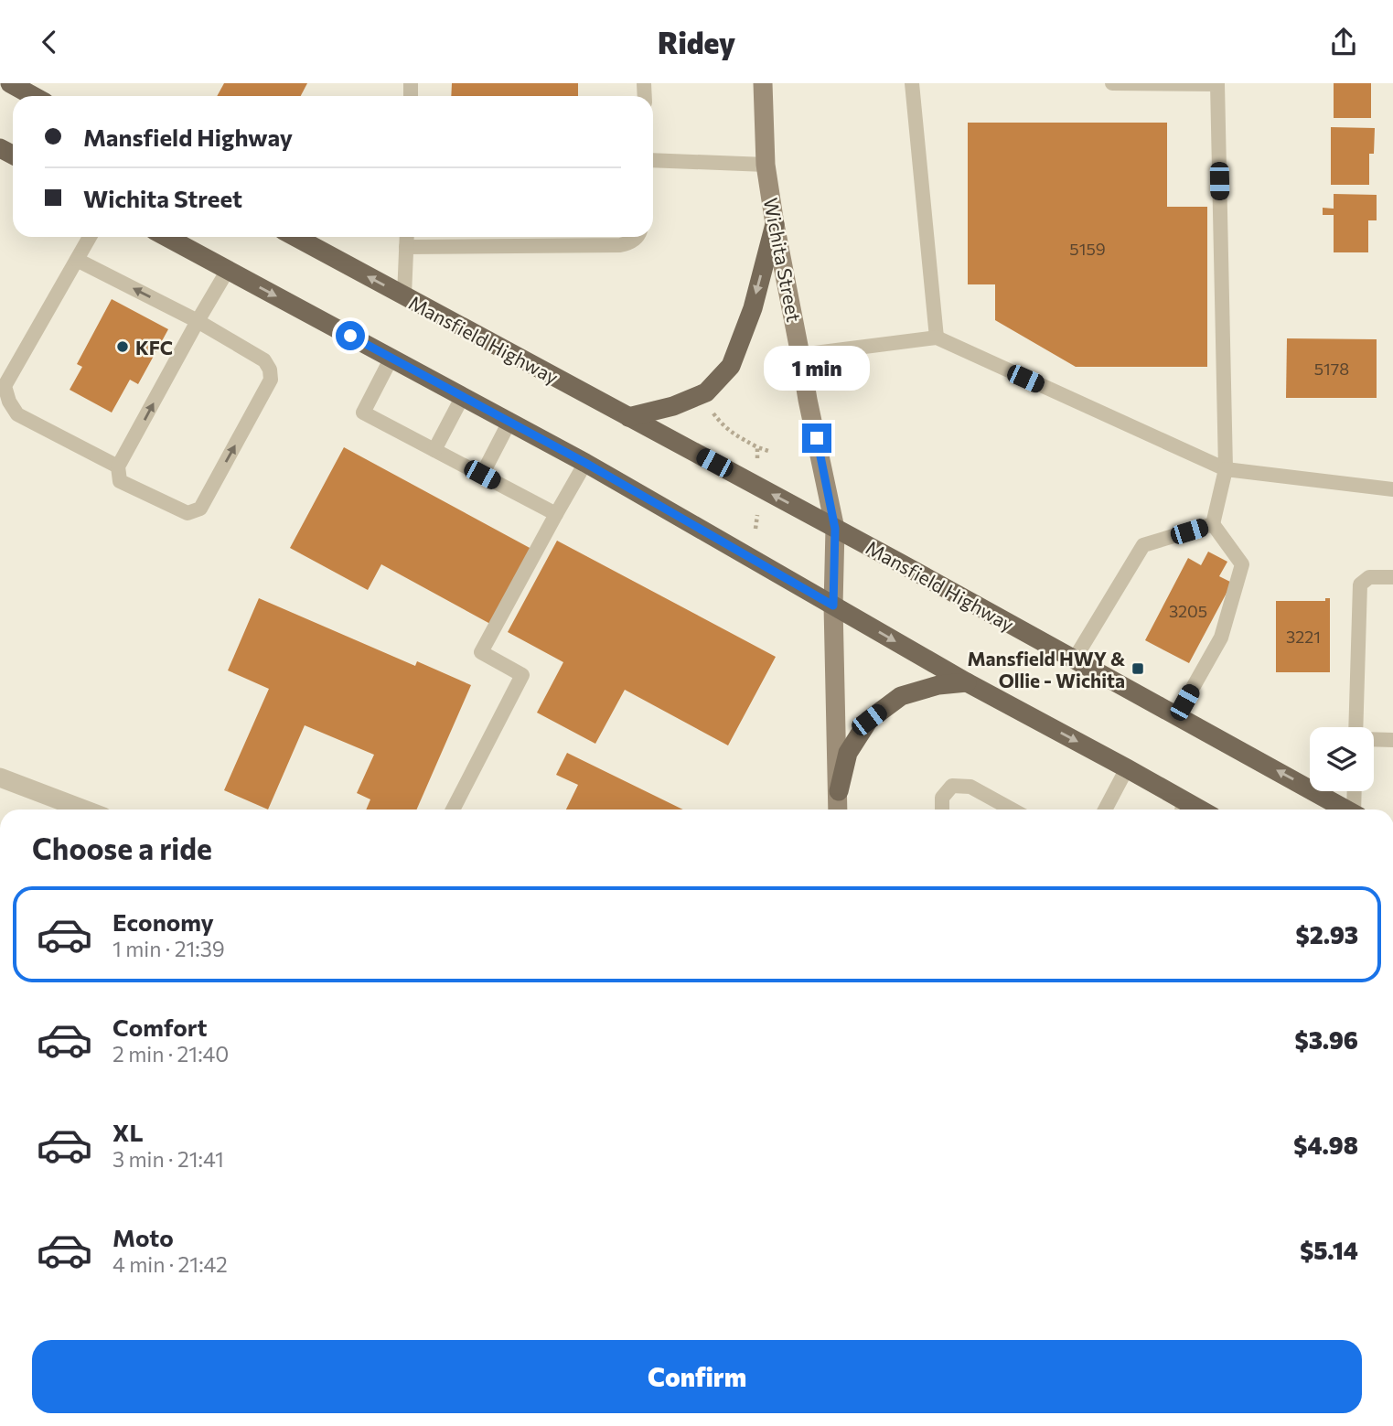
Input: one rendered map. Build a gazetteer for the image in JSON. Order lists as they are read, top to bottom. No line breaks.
{"streets":{"main road":["Wichita Street","Mansfield Highway"]},"crossings":[["Wichita Street","Mansfield Highway"]],"places":{"other":["KFC"],"transit":["Mansfield HWY & Ollie - Wichita"]},"house_numbers":["5159","5178","3205","3221"],"page":{"header":"Ridey","banner":["Mansfield Highway","Wichita Street"],"bubble":"1 min","heading":"Choose a ride","list":[{"name":"Economy","note":"1 min · 21:39","value":"$2.93"},{"name":"Comfort","note":"2 min · 21:40","value":"$3.96"},{"name":"XL","note":"3 min · 21:41","value":"$4.98"},{"name":"Moto","note":"4 min · 21:42","value":"$5.14"}],"buttons":"Confirm"}}
